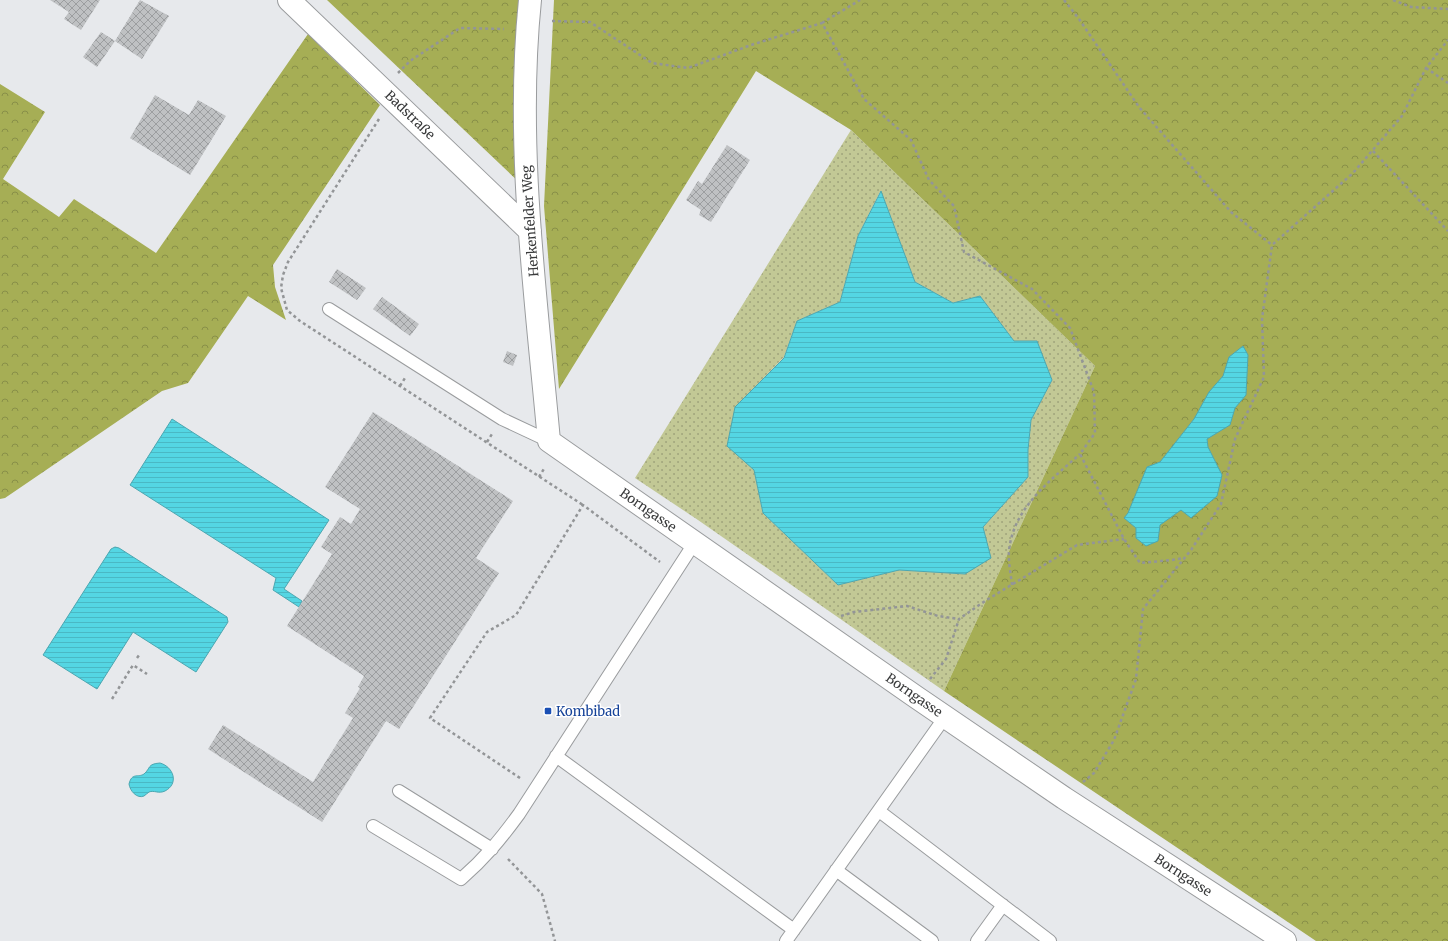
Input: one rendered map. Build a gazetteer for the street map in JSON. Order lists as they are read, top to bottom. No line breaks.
{"streets":{"street":["Badstraße","Herkenfelder Weg","Borngasse"]},"crossings":[["Badstraße","Herkenfelder Weg"],["Herkenfelder Weg","Borngasse"]],"places":{"transit":["Kombibad"]}}
